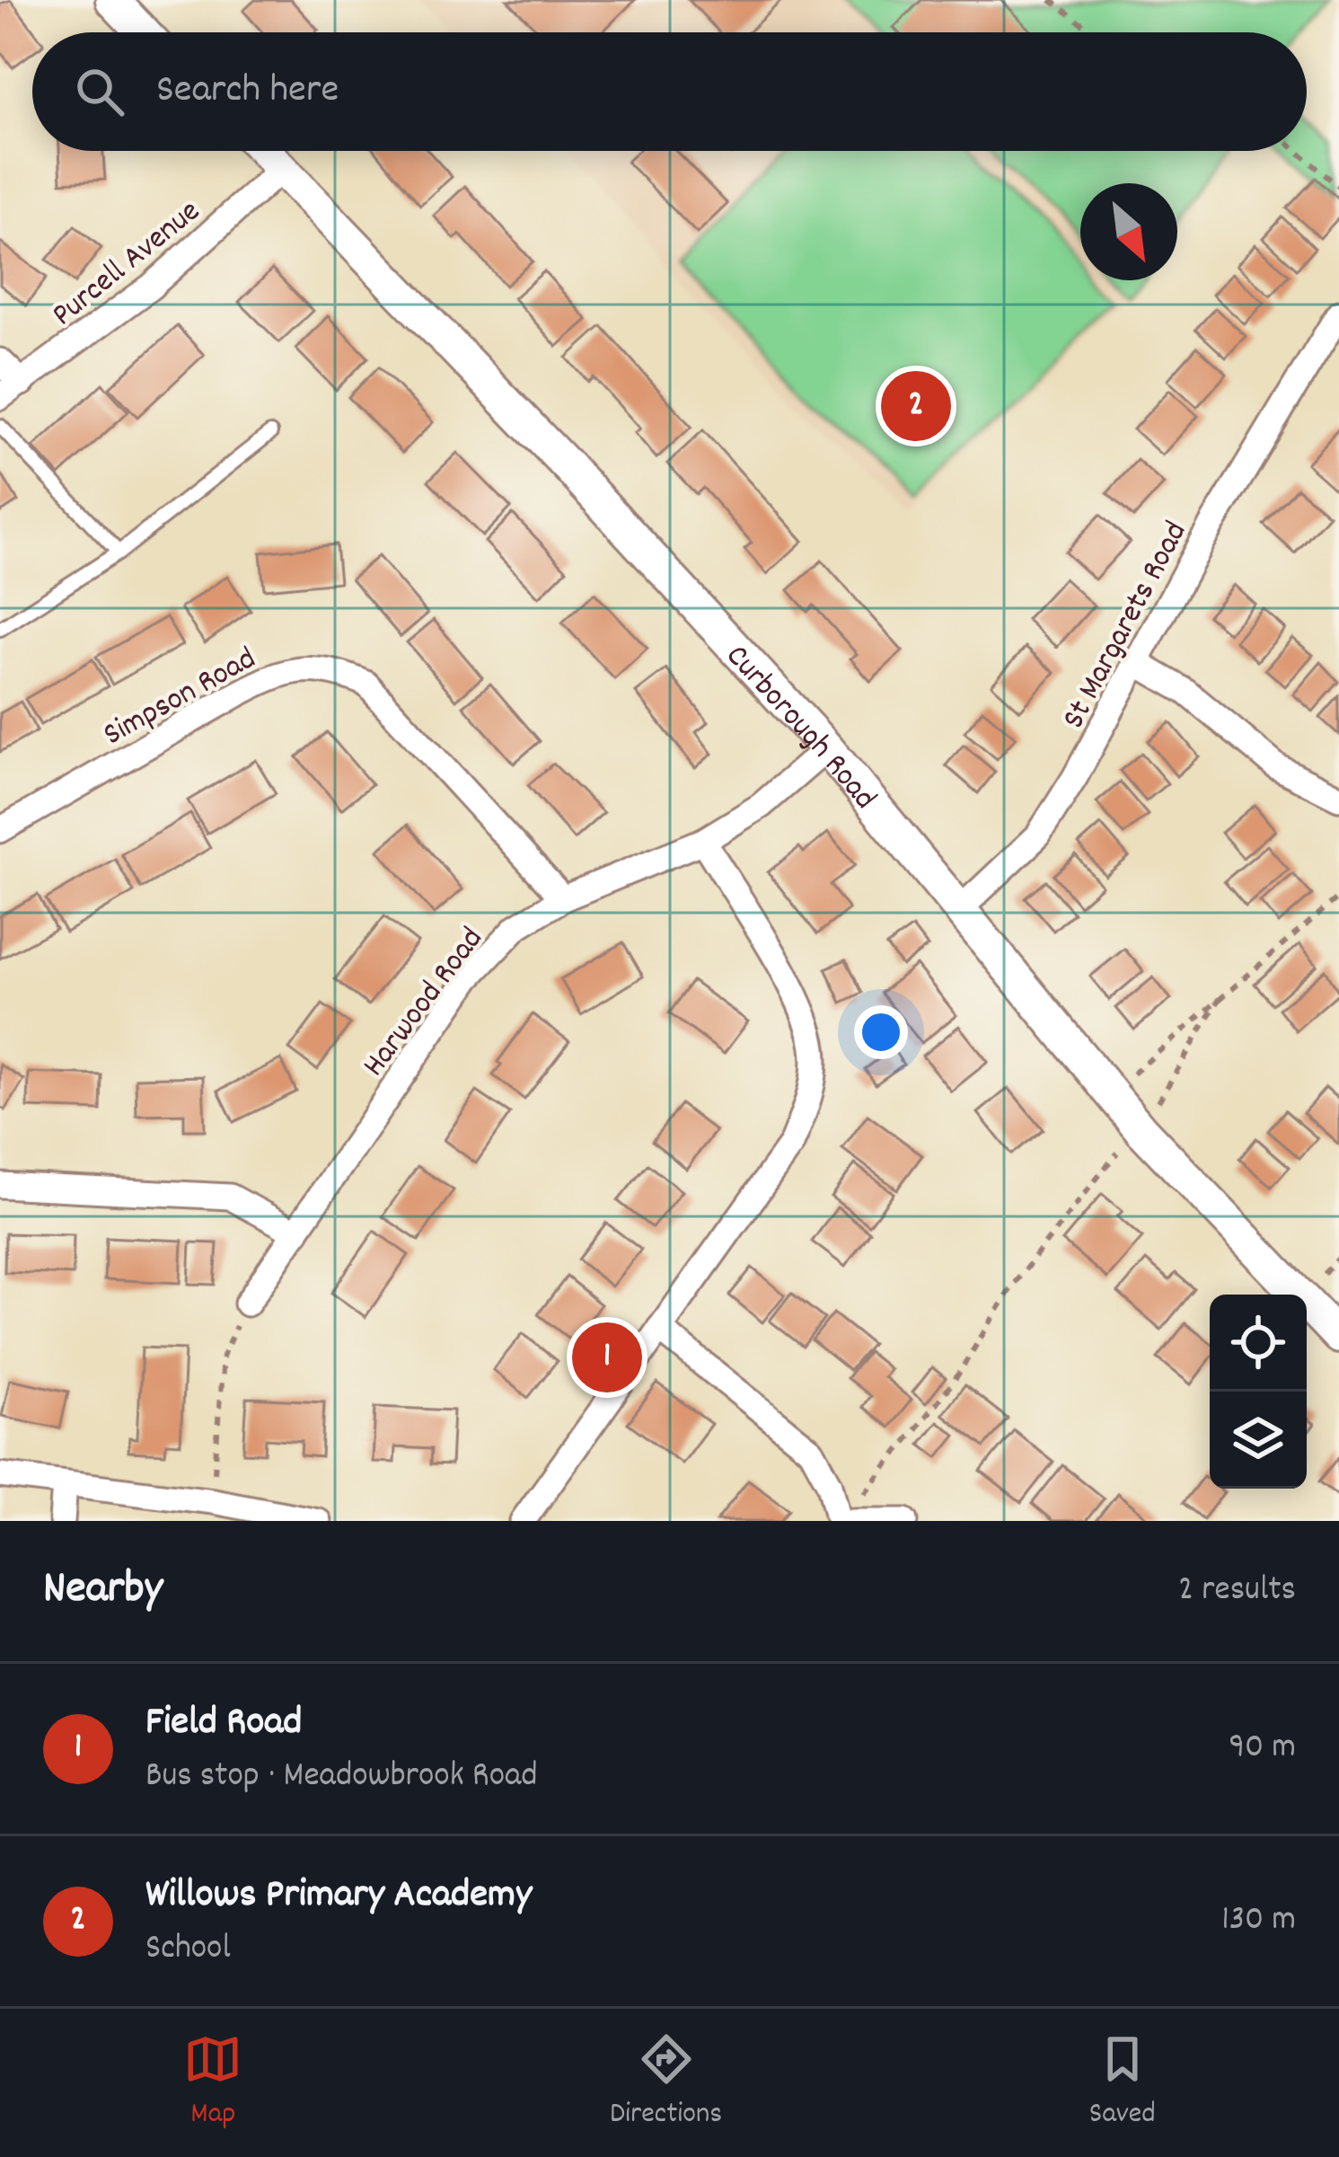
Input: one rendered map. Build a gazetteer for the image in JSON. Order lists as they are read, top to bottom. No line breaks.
{"streets":{"street":["Purcell Avenue","St Margarets Road","Simpson Road","Curborough Road","Harwood Road"]},"crossings":[["Purcell Avenue","Curborough Road"],["St Margarets Road","Curborough Road"],["Simpson Road","Harwood Road"],["Curborough Road","Harwood Road"]],"north":"bottom right","page":{"search":"Search here","pins":["2","1"],"heading":["Nearby","2 results"],"list":[{"mark":"1","name":"Field Road","note":"Bus stop · Meadowbrook Road","value":"90 m"},{"mark":"2","name":"Willows Primary Academy","note":"School","value":"130 m"}],"nav":["Map","Directions","Saved"]}}
